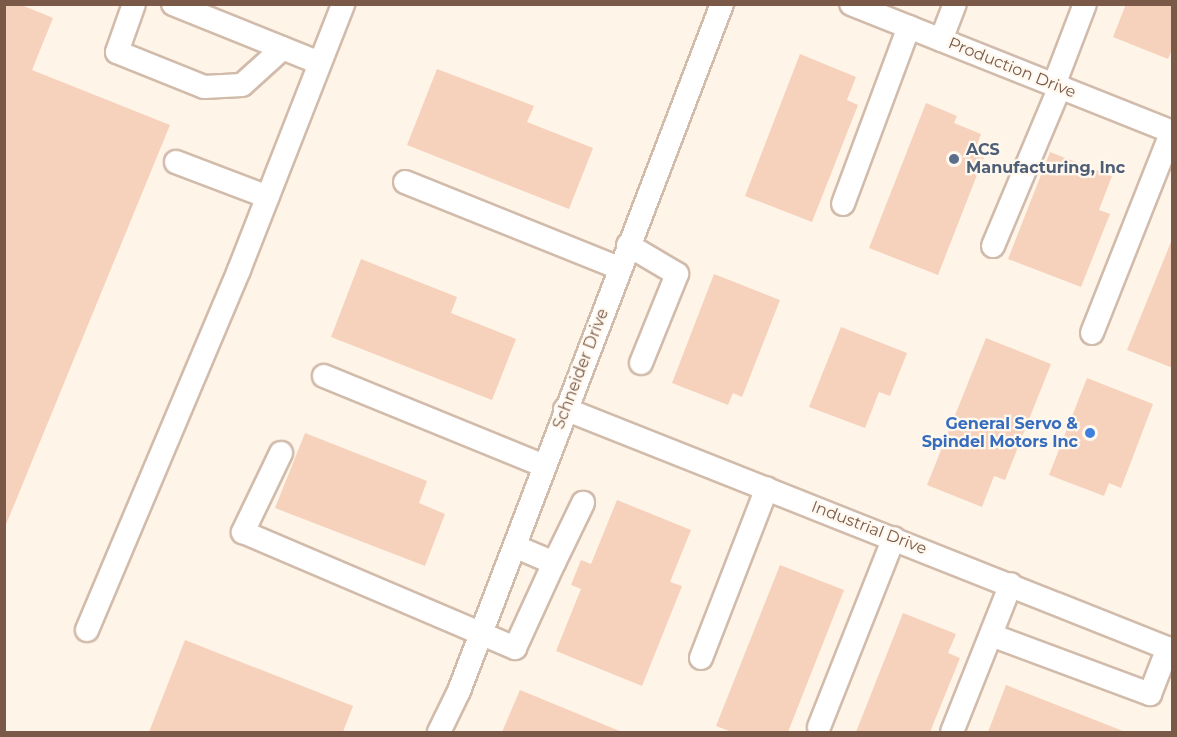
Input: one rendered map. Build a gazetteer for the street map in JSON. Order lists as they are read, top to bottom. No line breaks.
{"streets":{"lane":["Production Drive","Schneider Drive","Industrial Drive"]},"crossings":[["Schneider Drive","Industrial Drive"]],"places":["ACS Manufacturing, Inc","General Servo & Spindel Motors Inc"]}
